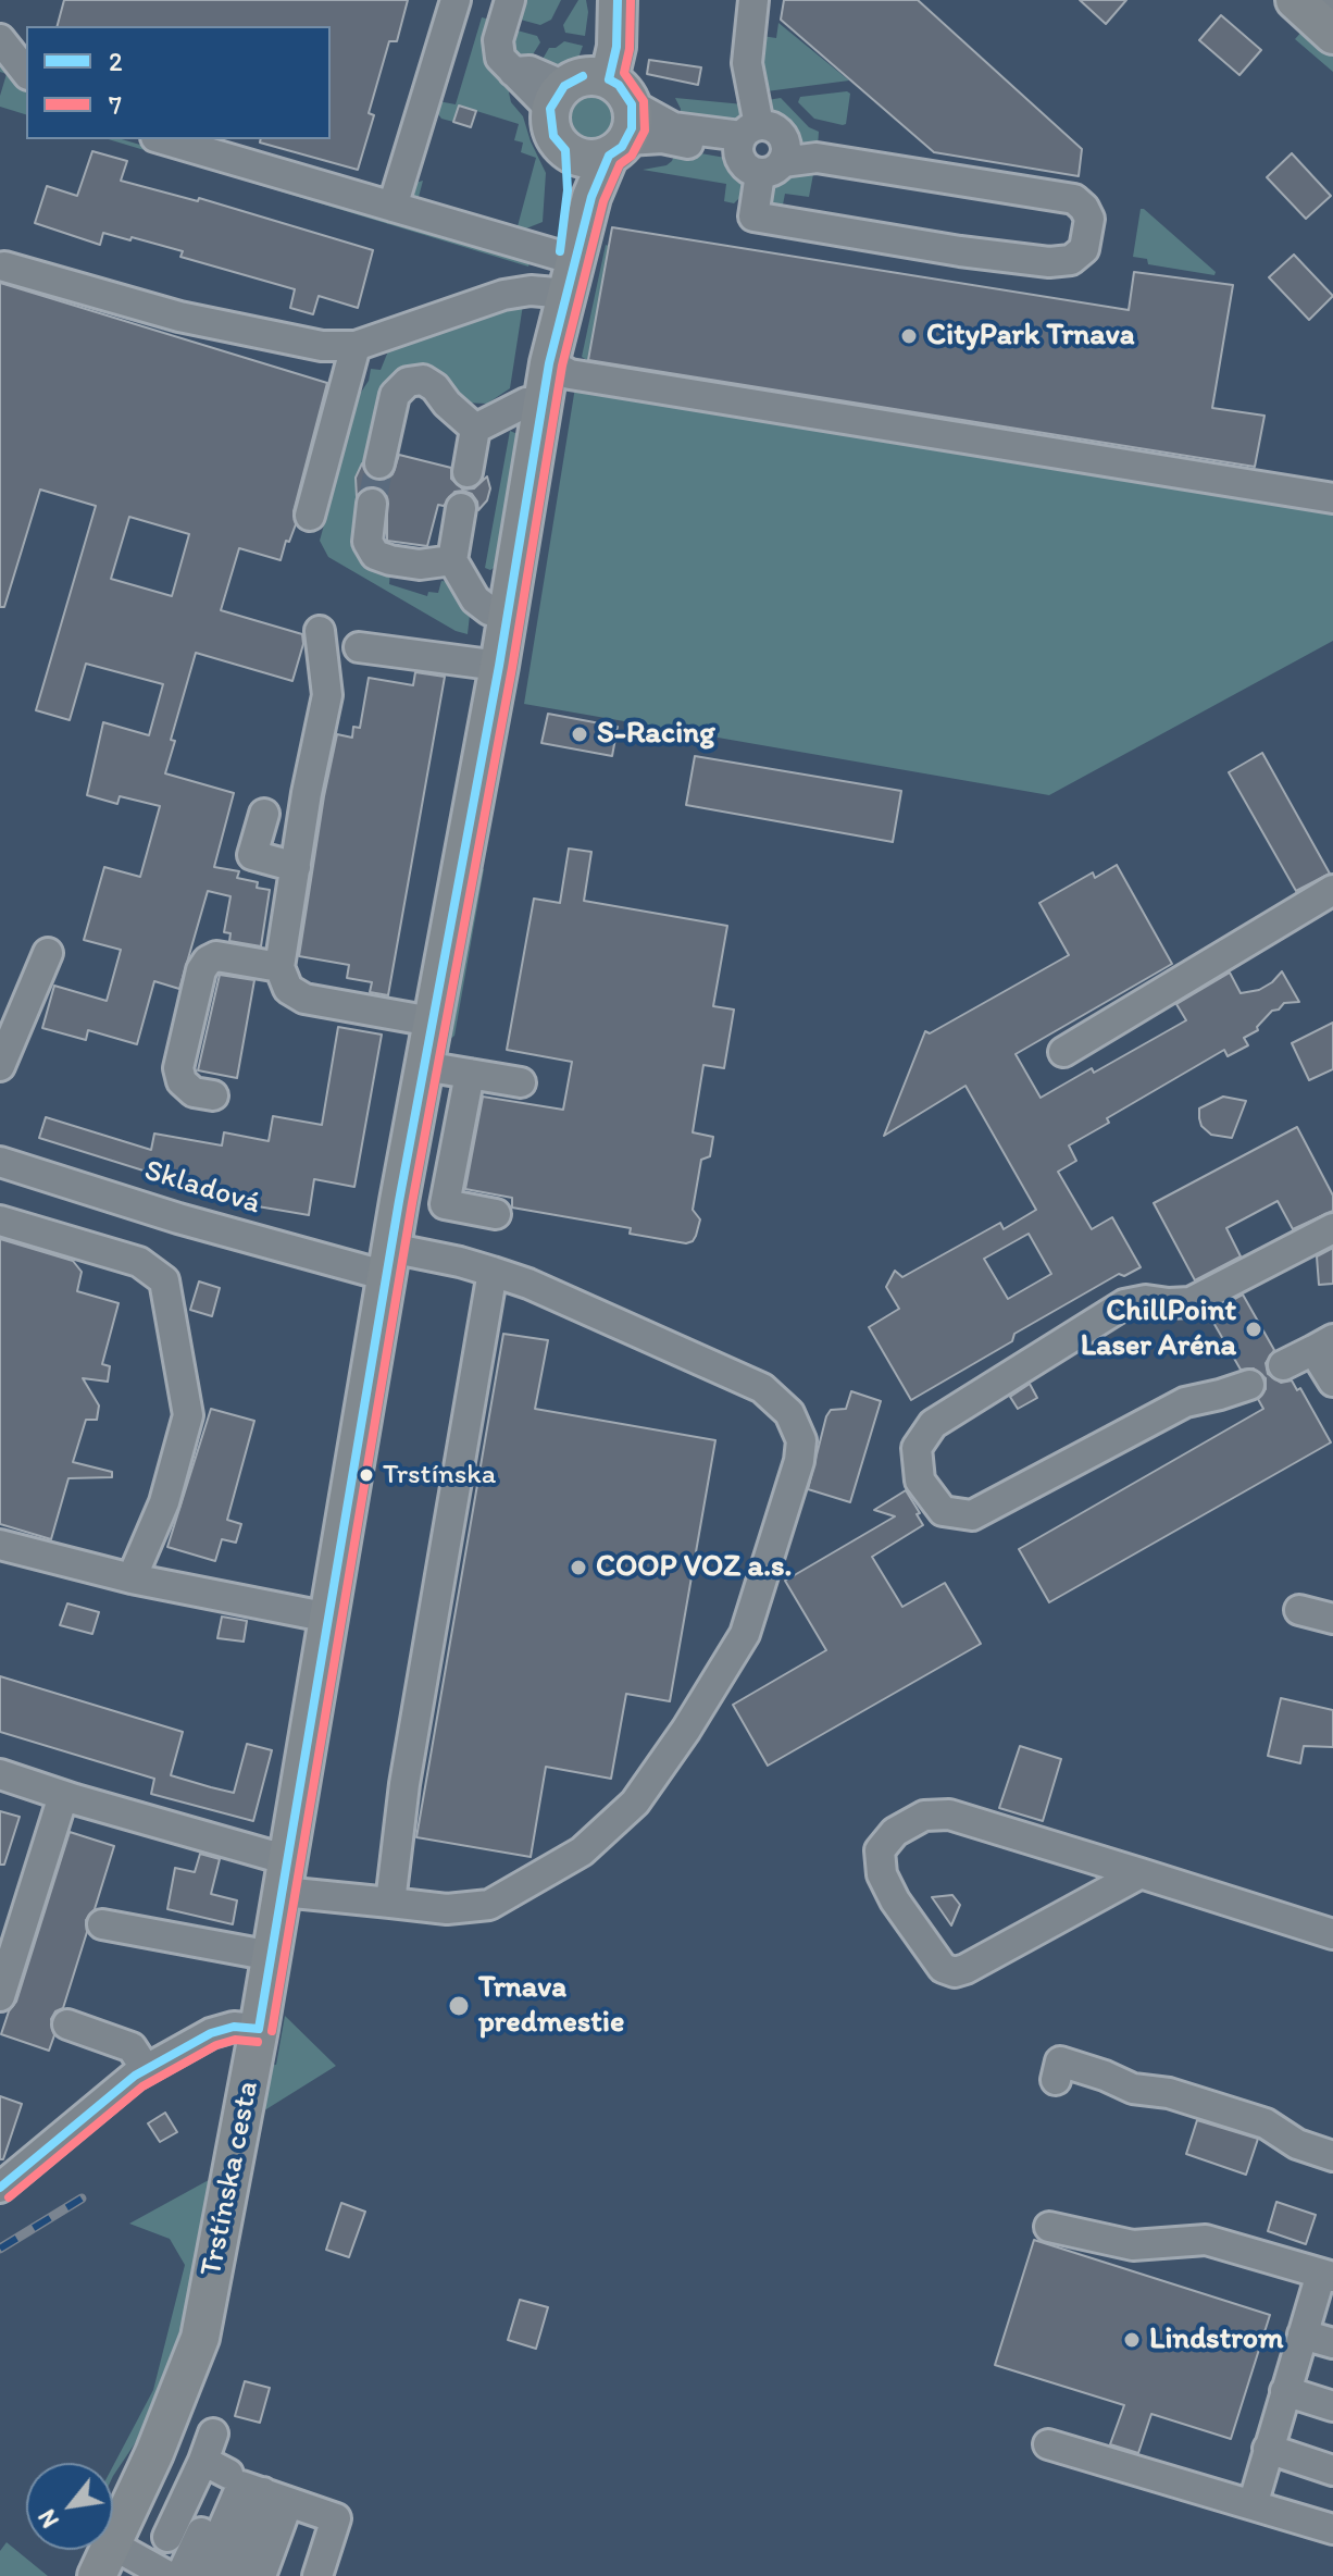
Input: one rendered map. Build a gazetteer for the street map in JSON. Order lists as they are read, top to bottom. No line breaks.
{"streets":{"main road":["Trstínska cesta"],"street":["Skladová"]},"crossings":[["Skladová","Trstínska cesta"]],"places":["CityPark Trnava","S-Racing","ChillPoint Laser Aréna","Trstínska","COOP VOZ a.s.","Trnava predmestie","Lindstrom"],"lines":["transit line 2","transit line 7"],"legend":["2","7"],"north":"bottom left"}
